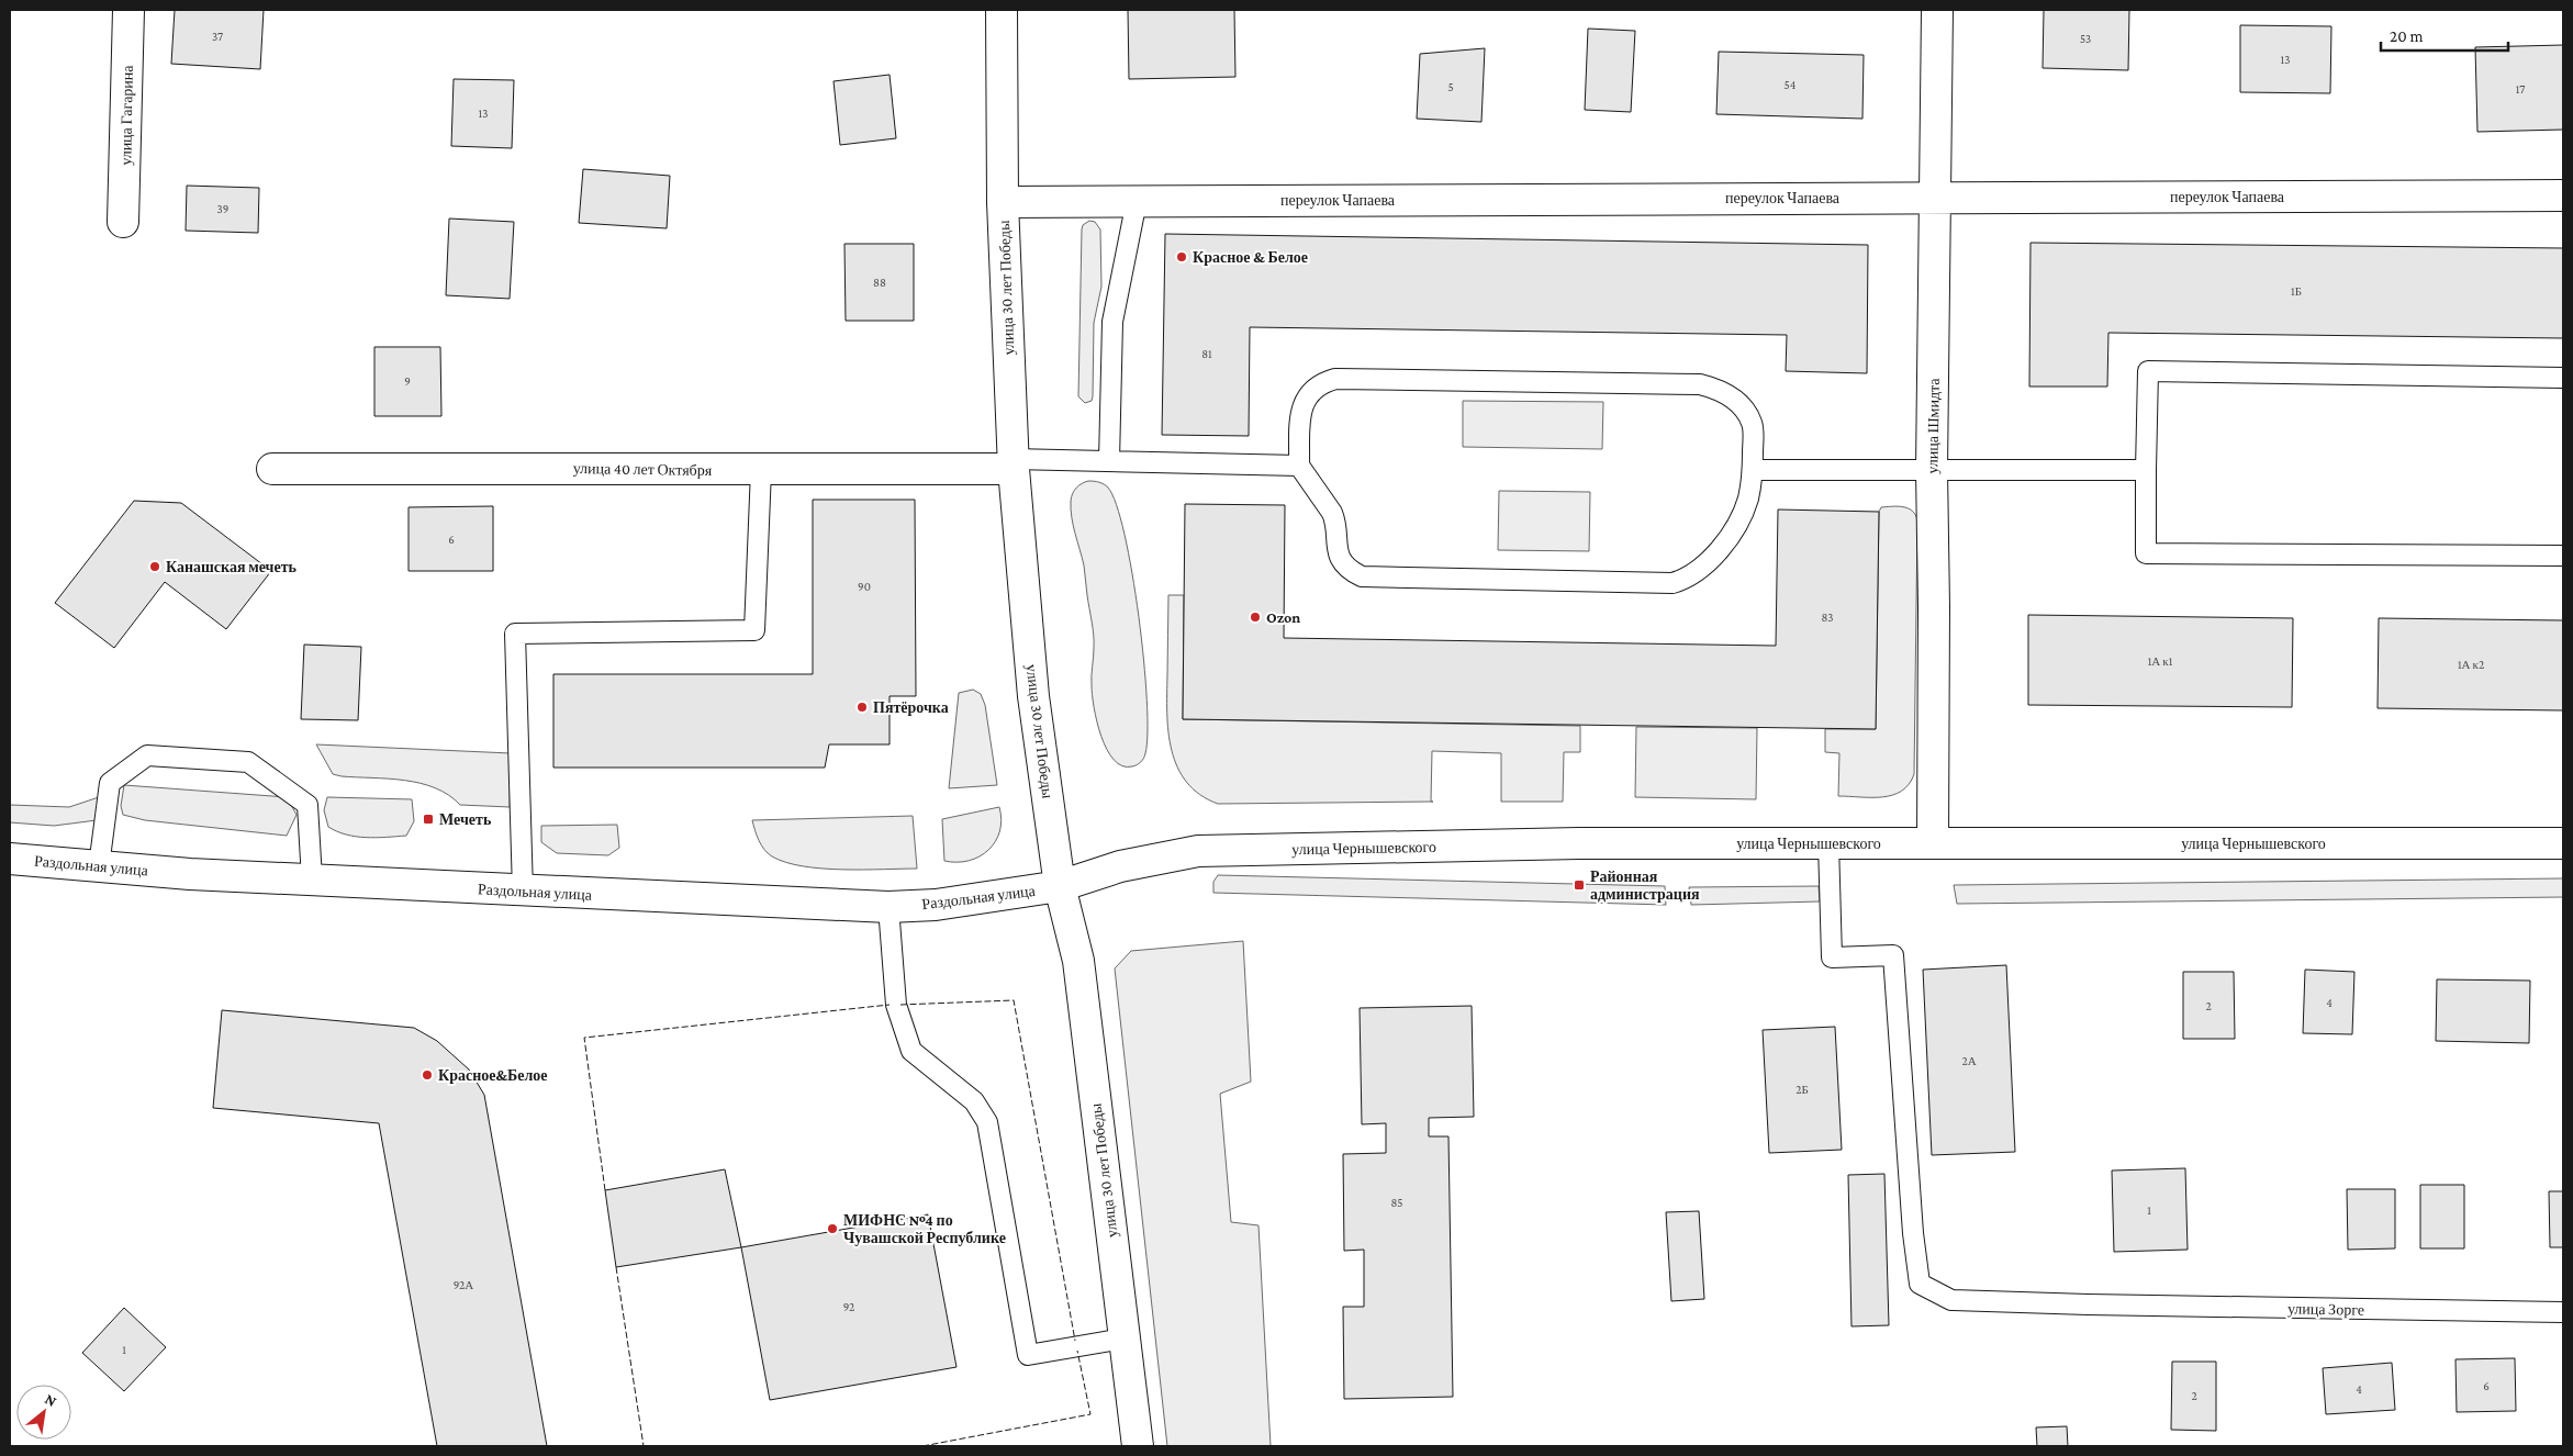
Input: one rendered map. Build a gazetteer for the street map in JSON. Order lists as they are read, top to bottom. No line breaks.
{"streets":{"street":["улица Гагарина","переулок Чапаева","улица 30 лет Победы","улица Шмидта","улица 40 лет Октября","улица Чернышевского","Раздольная улица"],"lane":["улица Зорге"]},"crossings":[["переулок Чапаева","улица 30 лет Победы"],["переулок Чапаева","улица Шмидта"],["улица 30 лет Победы","улица 40 лет Октября"],["улица 30 лет Победы","улица Чернышевского"],["улица 30 лет Победы","Раздольная улица"],["улица Шмидта","улица Чернышевского"],["улица Чернышевского","Раздольная улица"],["улица Чернышевского","улица Зорге"]],"places":{"other":["Красное & Белое","Канашская мечеть","Ozon","Пятёрочка","Красное&Белое","МИФНС №4 по Чувашской Республике"],"transit":["Мечеть","Районная администрация"]},"house_numbers":["37","53","13","54","5","17","13","39","88","1Б","81","9","6","90","83","1А к1","1А к2","4","2","2А","2Б","85","1","92А","92","1","6","4","2"],"scale_bar":"20 m","north":"top right"}
